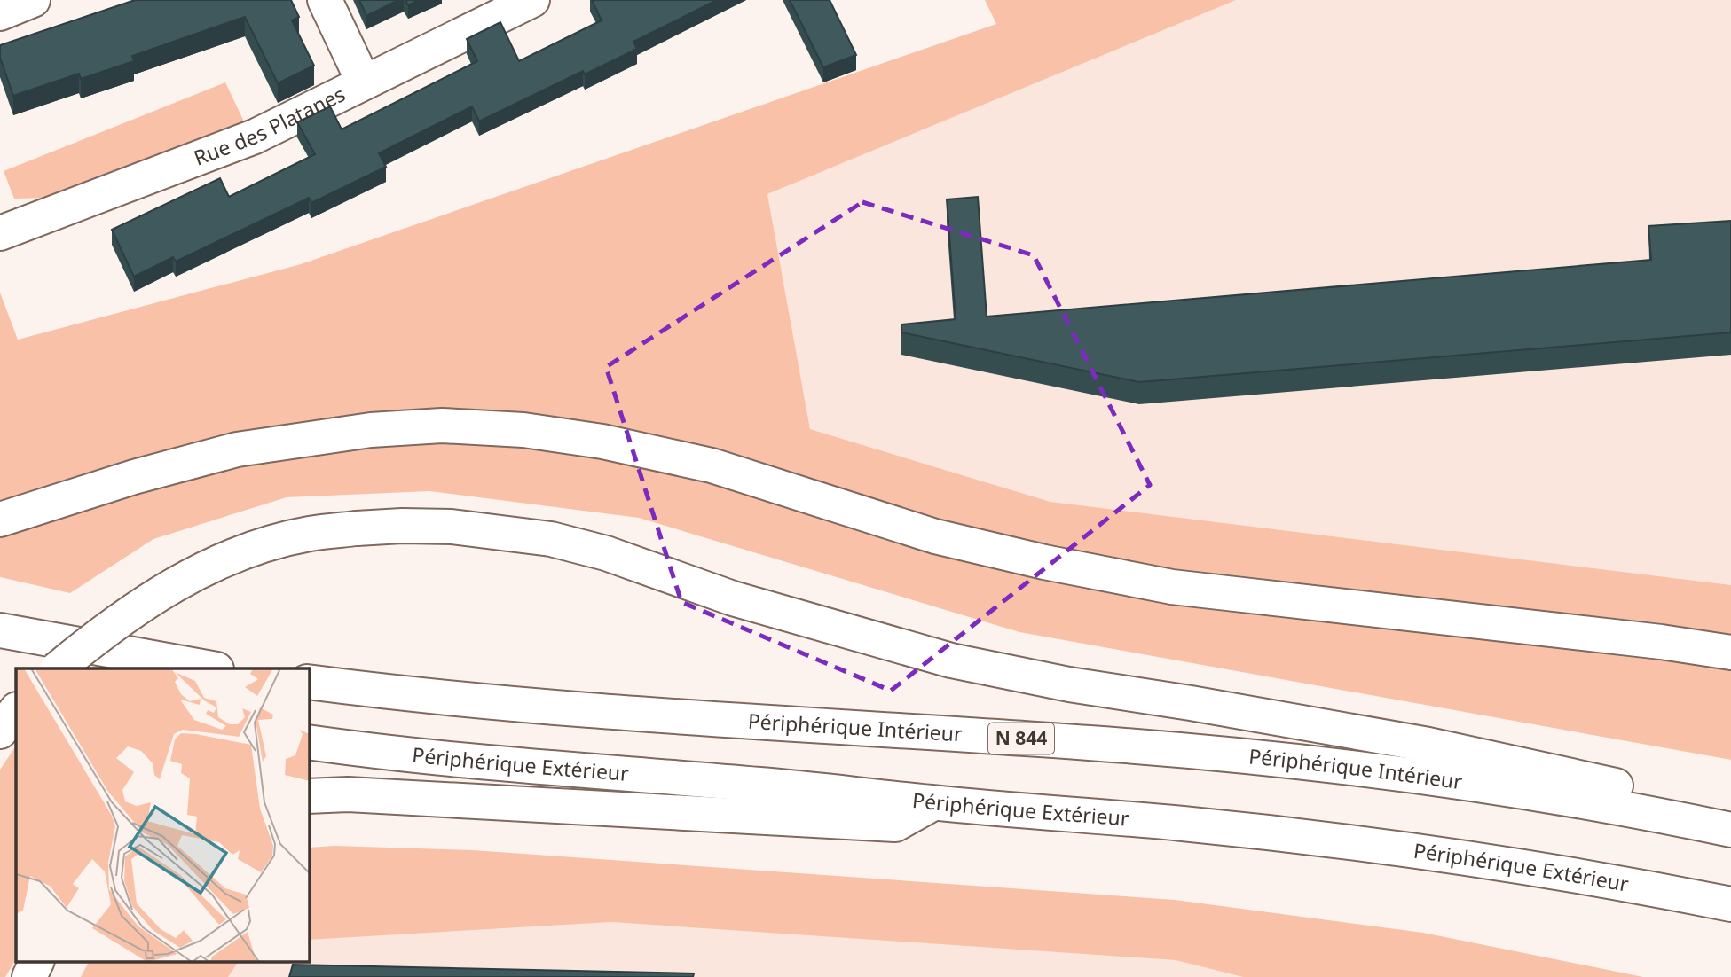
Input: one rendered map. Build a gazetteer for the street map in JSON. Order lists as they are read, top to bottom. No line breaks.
{"streets":{"main road":["Rue des Platanes","Périphérique Intérieur","N 844","Périphérique Extérieur"]}}
